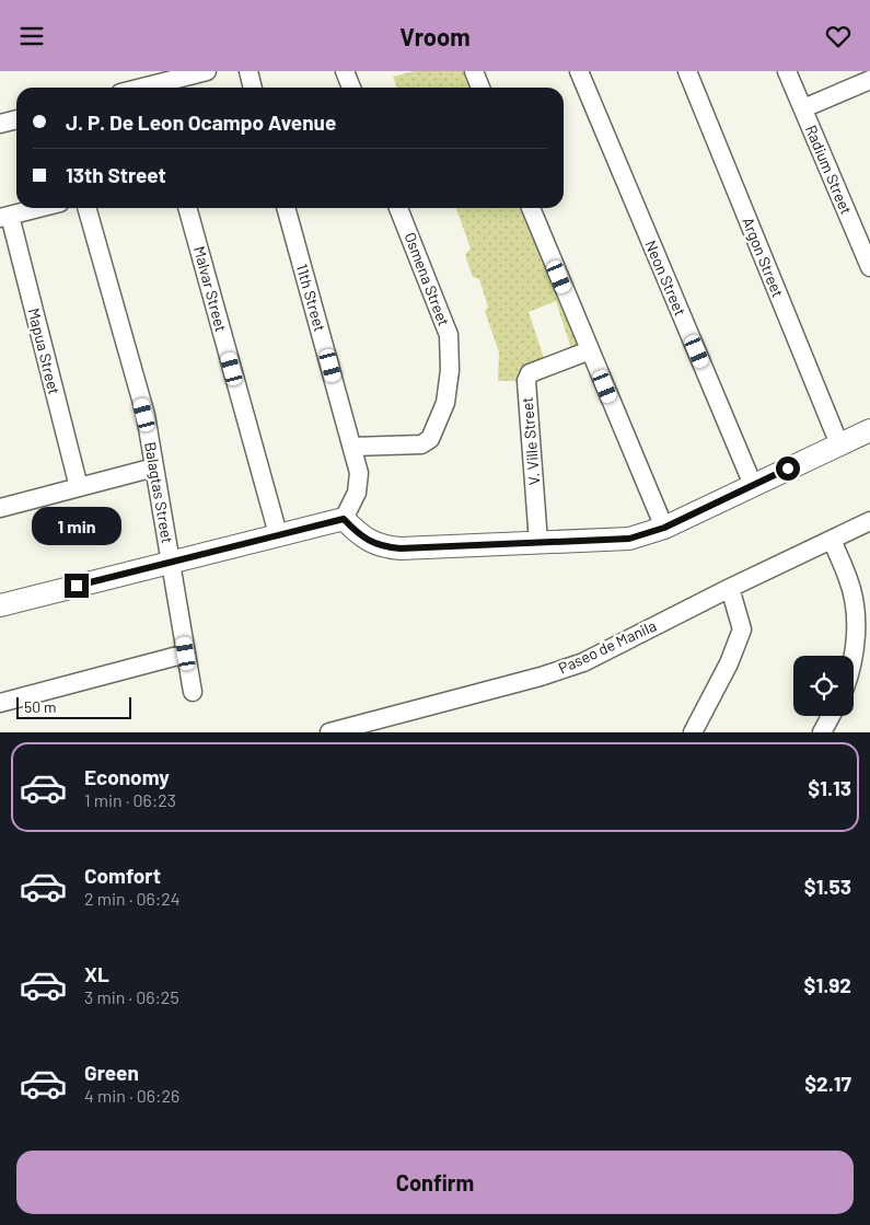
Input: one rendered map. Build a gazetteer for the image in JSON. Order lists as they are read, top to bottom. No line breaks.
{"streets":{"street":["Radium Street","Argon Street","Neon Street","Osmena Street","Malvar Street","11th Street","Mapua Street","V. Ville Street","Balagtas Street","Paseo de Manila"]},"crossings":[["Osmena Street","11th Street"]],"scale_bar":"50 m","page":{"header":"Vroom","banner":["J. P. De Leon Ocampo Avenue","13th Street"],"bubble":"1 min","scale":"50 m","list":[{"name":"Economy","note":"1 min · 06:23","value":"$1.13"},{"name":"Comfort","note":"2 min · 06:24","value":"$1.53"},{"name":"XL","note":"3 min · 06:25","value":"$1.92"},{"name":"Green","note":"4 min · 06:26","value":"$2.17"}],"buttons":"Confirm"}}
